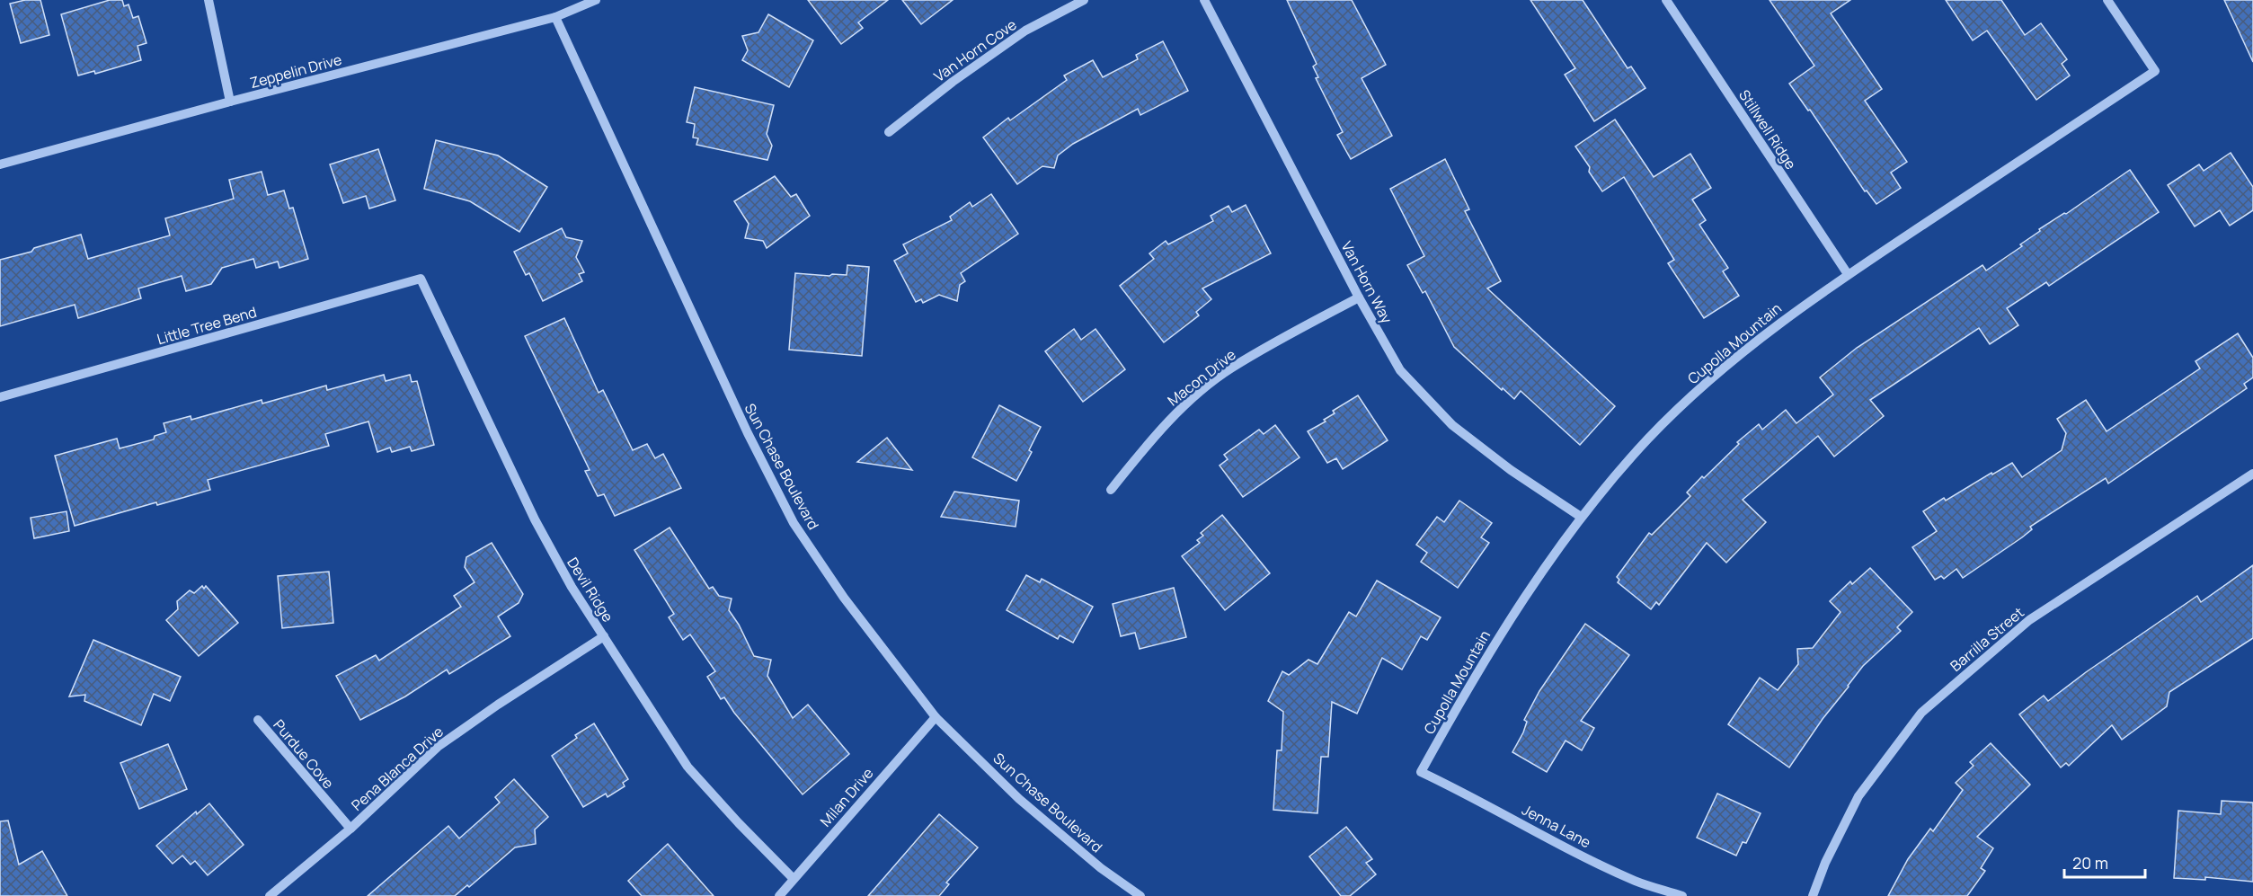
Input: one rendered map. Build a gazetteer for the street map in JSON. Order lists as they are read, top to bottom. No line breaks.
{"streets":{"street":["Van Horn Cove","Zeppelin Drive","Stillwell Ridge","Van Horn Way","Little Tree Bend","Cupolla Mountain","Macon Drive","Sun Chase Boulevard","Devil Ridge","Barrilla Street","Purdue Cove","Pena Blanca Drive","Milan Drive","Jenna Lane"]},"crossings":[["Zeppelin Drive","Sun Chase Boulevard"],["Stillwell Ridge","Cupolla Mountain"],["Van Horn Way","Cupolla Mountain"],["Van Horn Way","Macon Drive"],["Little Tree Bend","Devil Ridge"],["Cupolla Mountain","Jenna Lane"],["Sun Chase Boulevard","Milan Drive"],["Devil Ridge","Pena Blanca Drive"],["Devil Ridge","Milan Drive"],["Purdue Cove","Pena Blanca Drive"]],"scale_bar":"20 m"}
